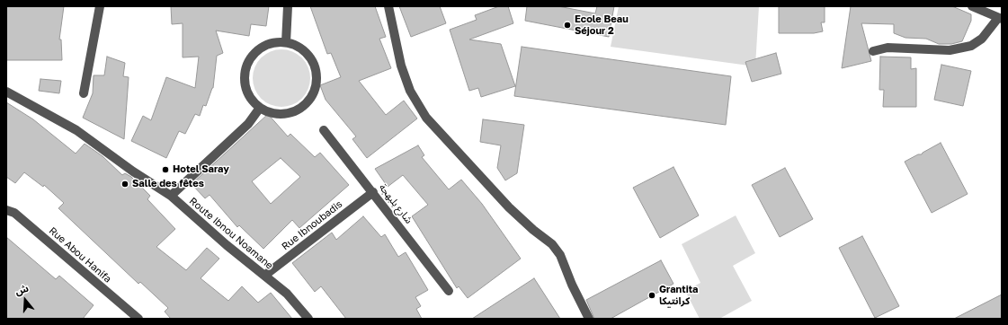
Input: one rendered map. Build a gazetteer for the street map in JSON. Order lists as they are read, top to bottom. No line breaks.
{"streets":{"street":["شارع بلبهجة","Rue Ibnoubadis","Route Ibnou Noamane","Rue Abou Hanifa"]},"crossings":[["شارع بلبهجة","Rue Ibnoubadis"],["Rue Ibnoubadis","Route Ibnou Noamane"]],"places":["Ecole Beau Séjour 2","Hotel Saray","Salle des fêtes","Grantita كرانتيكا"],"north":"top"}
